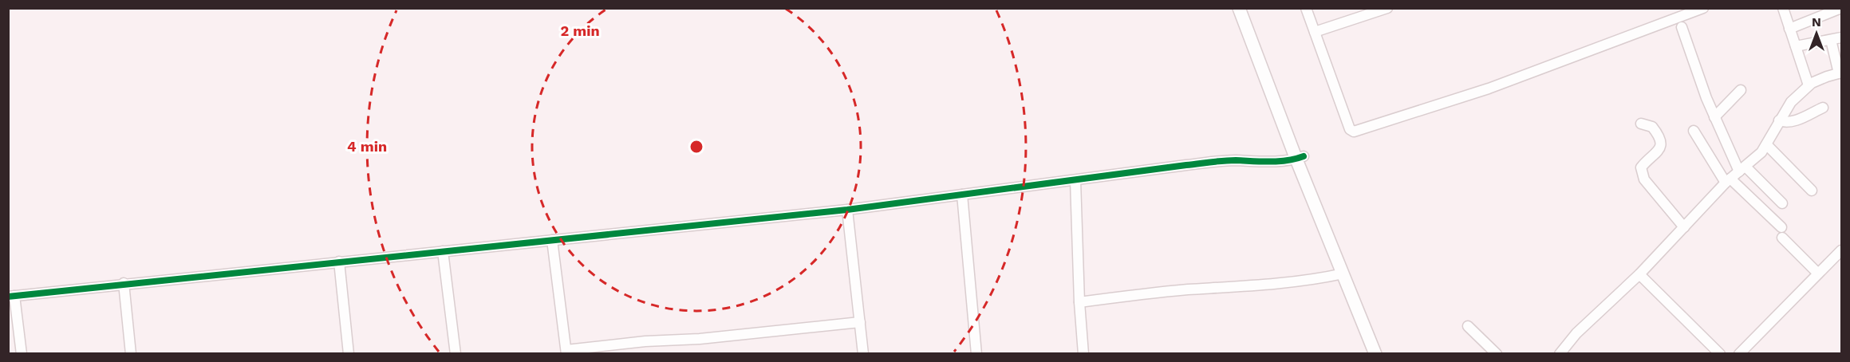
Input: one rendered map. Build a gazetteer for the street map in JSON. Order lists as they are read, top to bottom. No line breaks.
{"north":"top","rings":["2 min","4 min"]}
